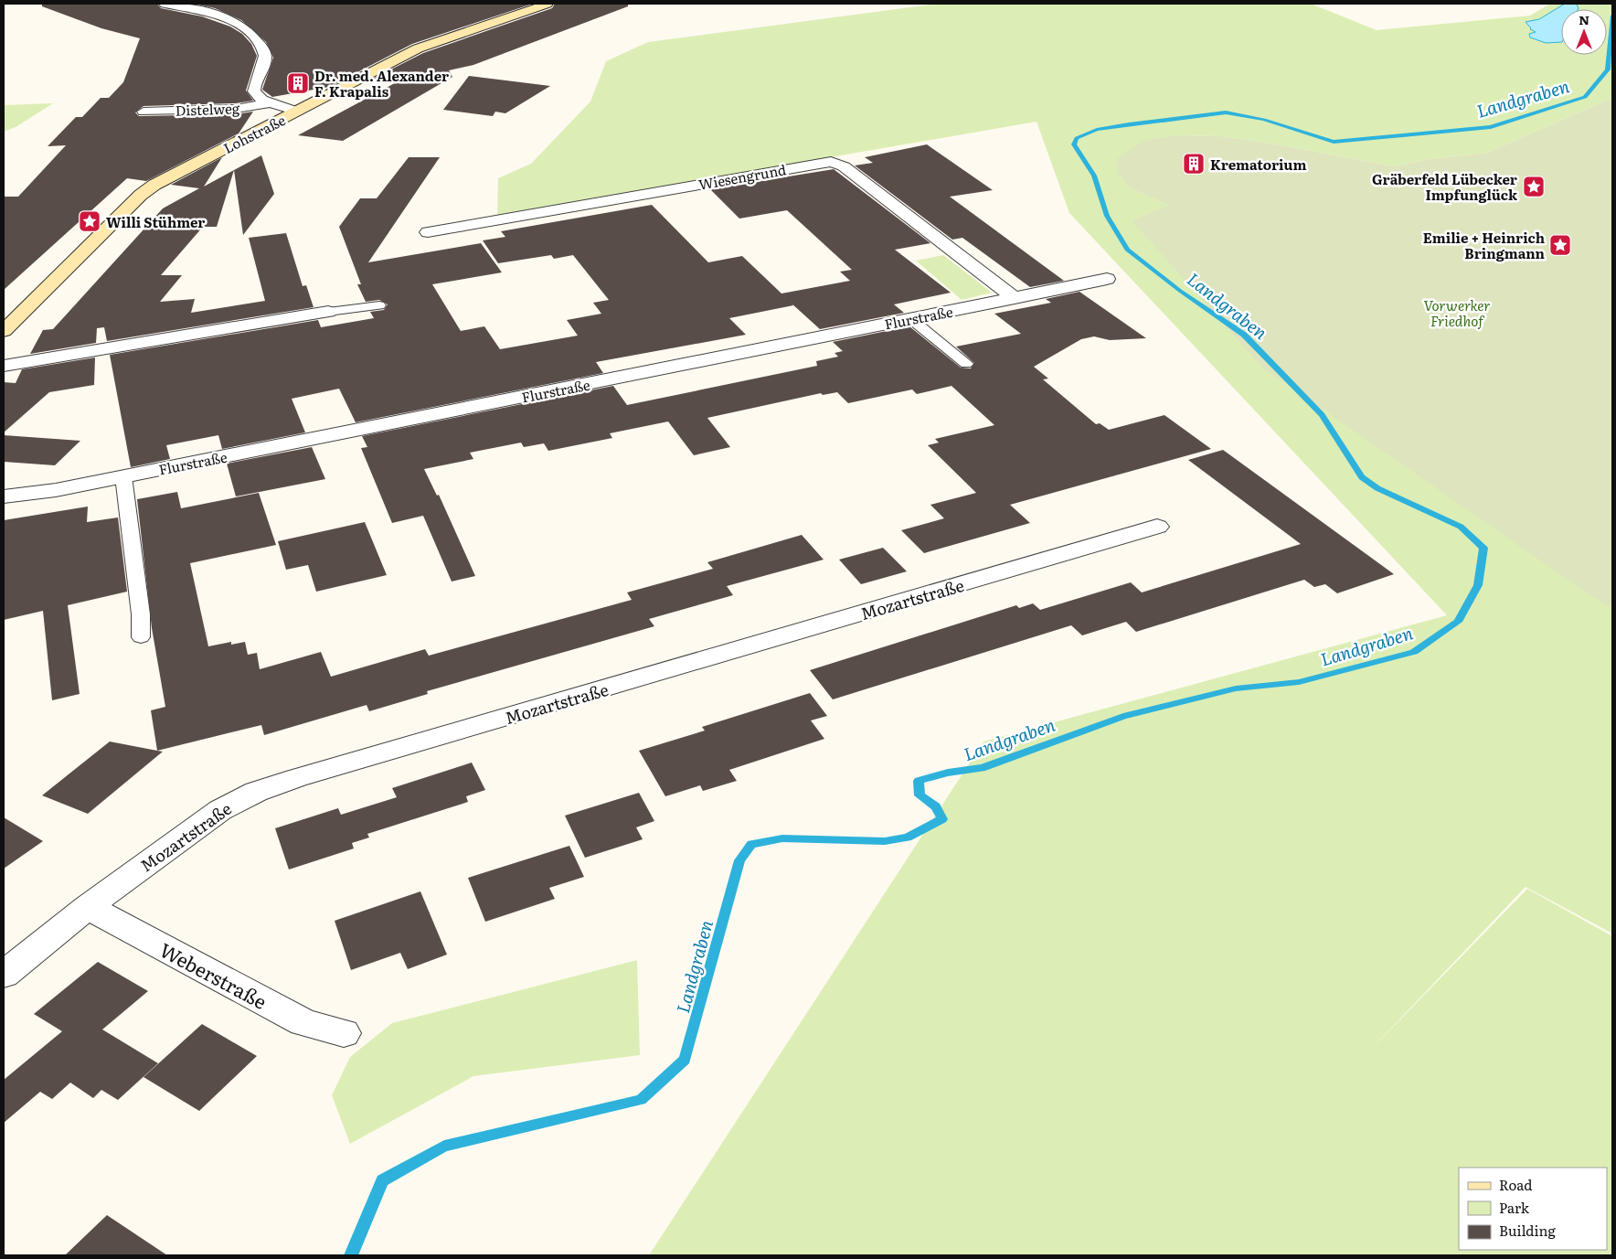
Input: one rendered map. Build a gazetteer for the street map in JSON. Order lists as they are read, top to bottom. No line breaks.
{"streets":{"main road":["Lohstraße"],"street":["Distelweg","Wiesengrund","Flurstraße","Mozartstraße","Weberstraße"]},"crossings":[["Wiesengrund","Flurstraße"],["Mozartstraße","Weberstraße"]],"water":["Landgraben"],"parks":["Vorwerker Friedhof"],"places":{"building":["Dr. med. Alexander F. Krapalis","Krematorium"],"place":["Gräberfeld Lübecker Impfunglück","Willi Stühmer","Emilie + Heinrich Bringmann"]},"legend":["Road","Park","Building"],"north":"top"}
